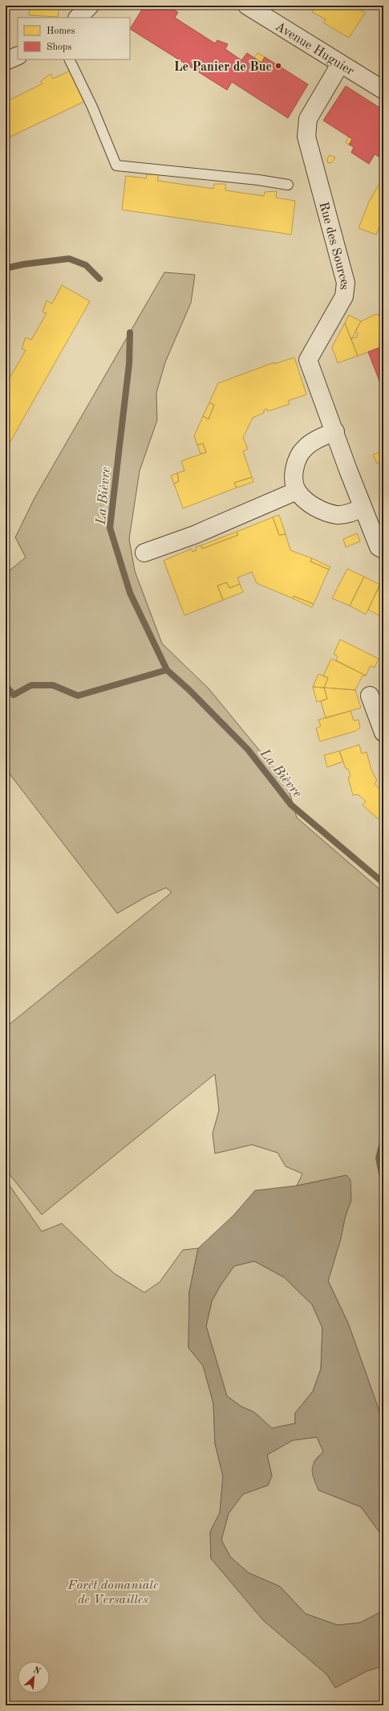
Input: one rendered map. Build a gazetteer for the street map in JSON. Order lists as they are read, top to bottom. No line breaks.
{"streets":{"street":["Avenue Huguier","Rue des Sources"]},"crossings":[["Avenue Huguier","Rue des Sources"]],"water":["La Bièvre"],"parks":["Forêt domaniale de Versailles"],"places":["Le Panier de Buc"],"legend":["Homes","Shops"],"north":"top right"}
